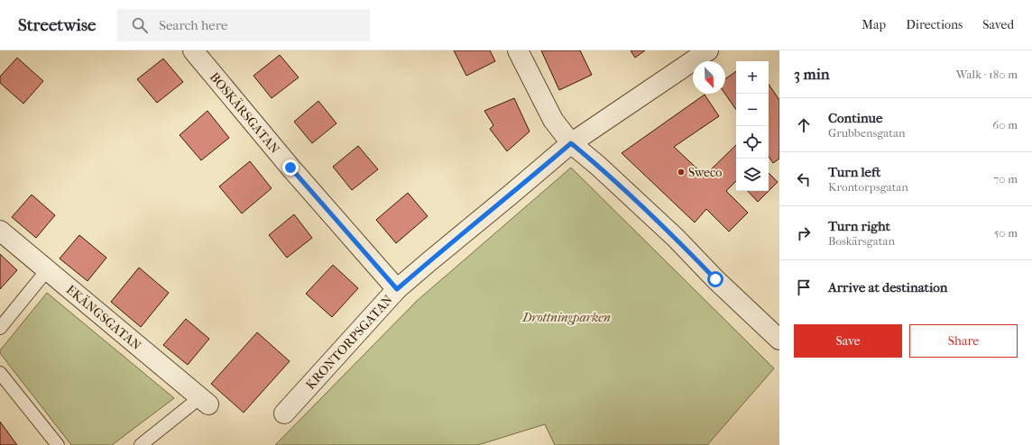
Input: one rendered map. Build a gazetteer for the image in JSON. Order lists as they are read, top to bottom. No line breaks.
{"streets":{"street":["BOSKÄRSGATAN","EKÄNGSGATAN","KRONTORPSGATAN"]},"crossings":[["BOSKÄRSGATAN","KRONTORPSGATAN"]],"parks":["Drottningparken"],"places":["Sweco"],"north":"bottom right","page":{"header":"Streetwise","search":"Search here","nav":["Map","Directions","Saved"],"heading":["3 min","Walk · 180 m"],"map_buttons":["+","−"],"list":[["Continue","Grubbensgatan","60 m"],["Turn left","Krontorpsgatan","70 m"],["Turn right","Boskärsgatan","50 m"],"Arrive at destination"],"buttons":["Save","Share"]}}
